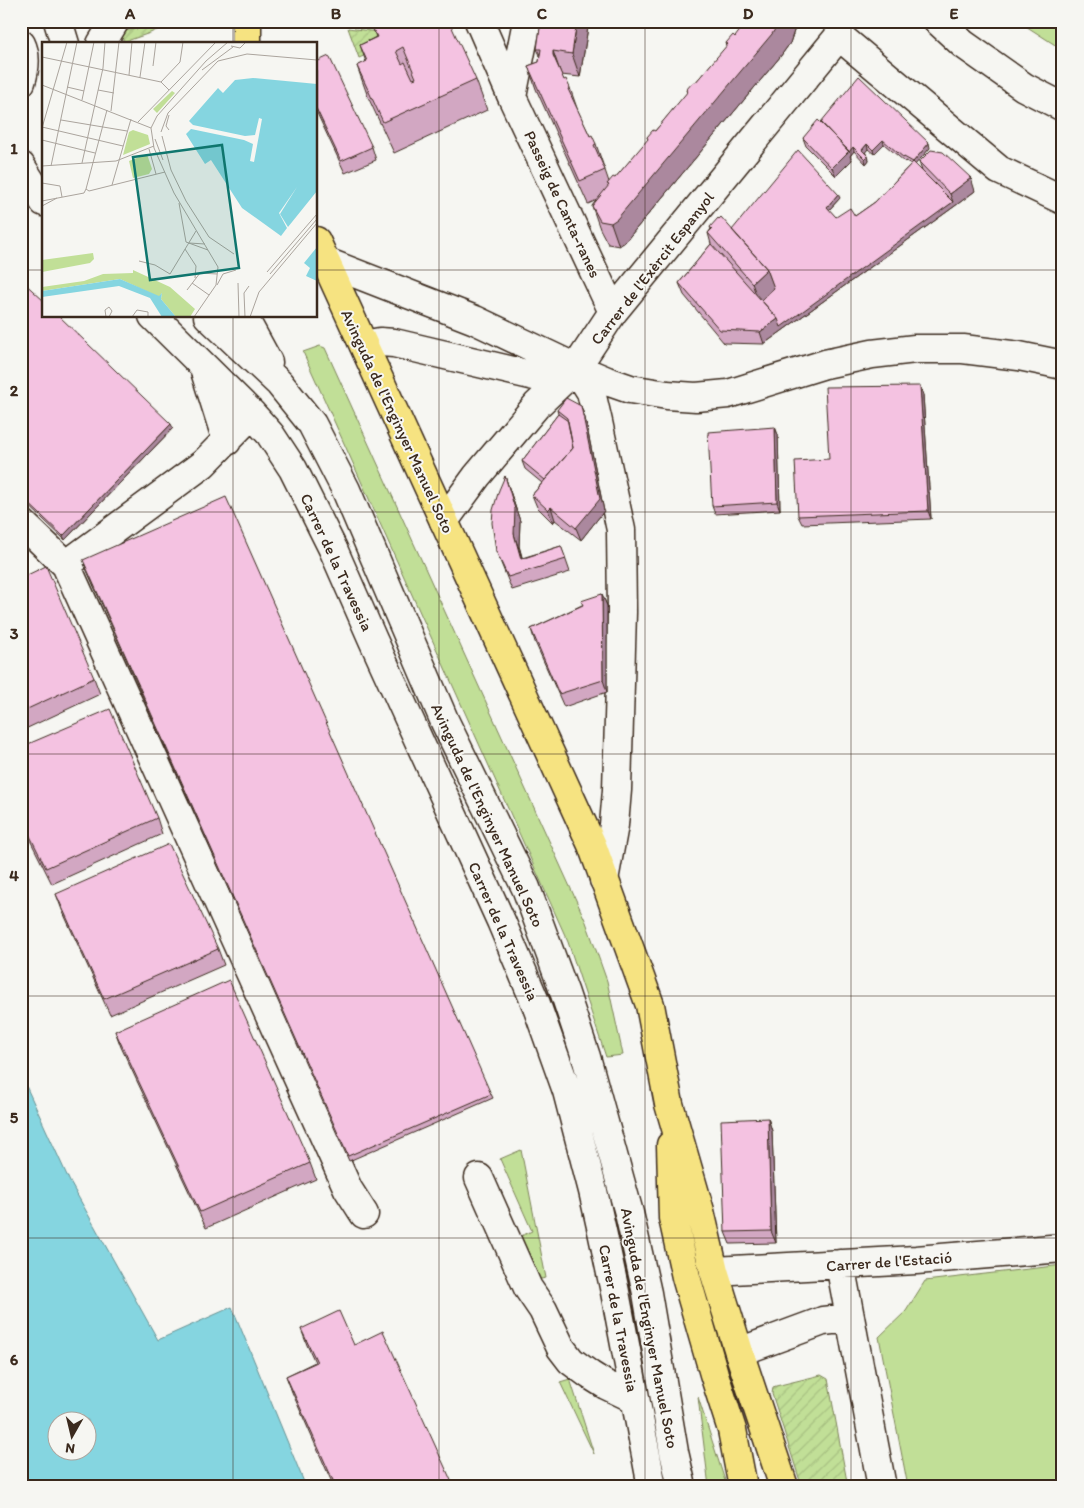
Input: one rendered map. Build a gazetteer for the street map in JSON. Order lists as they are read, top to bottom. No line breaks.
{"streets":{"main road":["Avinguda de l'Enginyer Manuel Soto"],"street":["Passeig de Canta-ranes","Carrer de l'Exèrcit Espanyol","Carrer de la Travessia","Carrer de l'Estació"]},"crossings":[["Passeig de Canta-ranes","Carrer de l'Exèrcit Espanyol"],["Carrer de l'Exèrcit Espanyol","Avinguda de l'Enginyer Manuel Soto"],["Avinguda de l'Enginyer Manuel Soto","Carrer de l'Estació"]],"north":"bottom","grid":{"columns":["A","B","C","D","E"],"rows":["1","2","3","4","5","6"]}}
